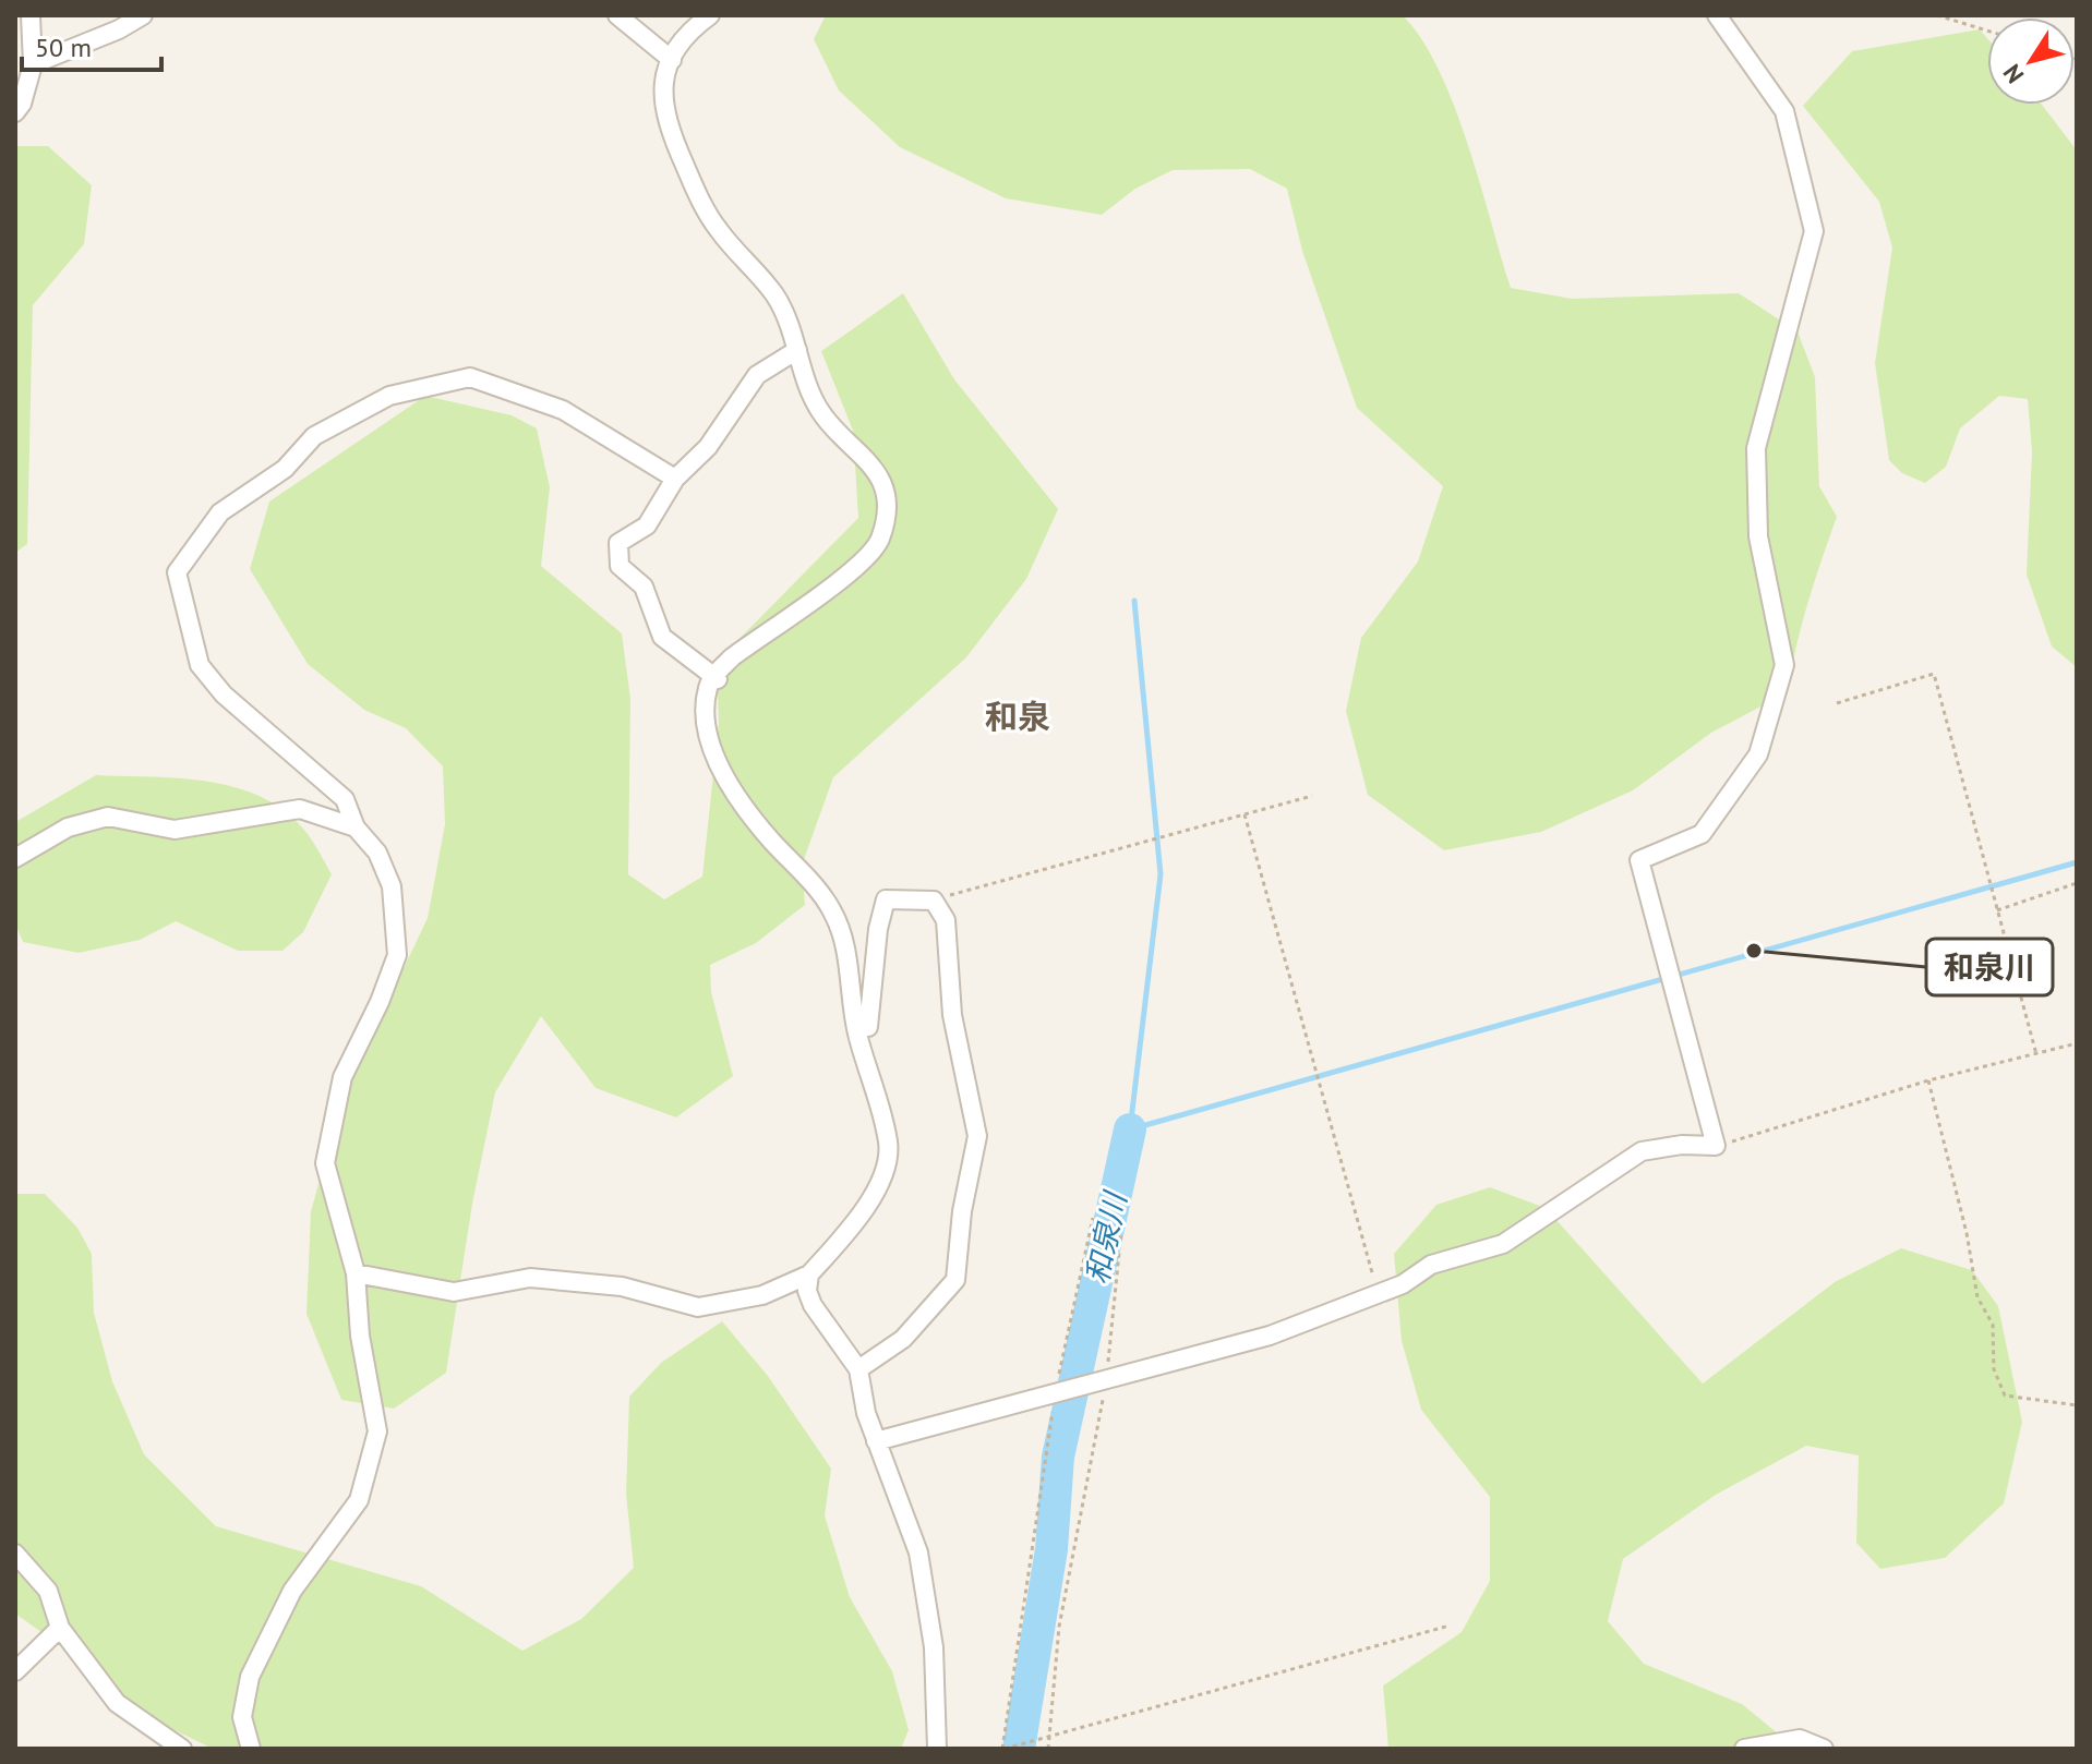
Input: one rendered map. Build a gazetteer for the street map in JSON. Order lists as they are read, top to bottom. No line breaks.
{"districts":["和泉"],"water":["和泉川"],"places":["和泉川"],"scale_bar":"50 m","north":"bottom left"}
